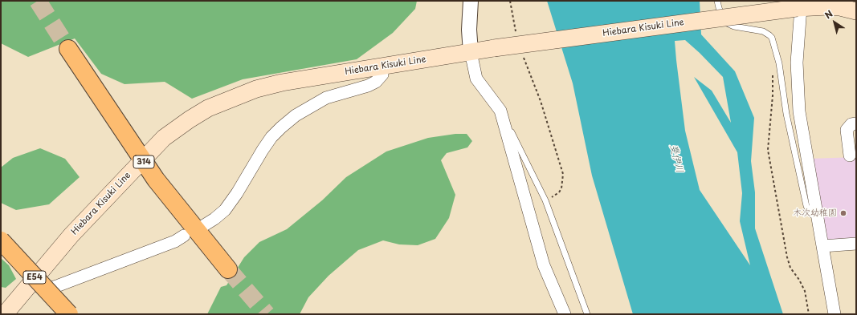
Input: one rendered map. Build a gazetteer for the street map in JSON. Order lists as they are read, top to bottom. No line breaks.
{"streets":{"highway":["314","E54"],"main road":["Hiebara Kisuki Line"]},"crossings":[["Hiebara Kisuki Line","314"]],"water":["斐伊川"],"places":["木次幼稚園"],"north":"top left"}
